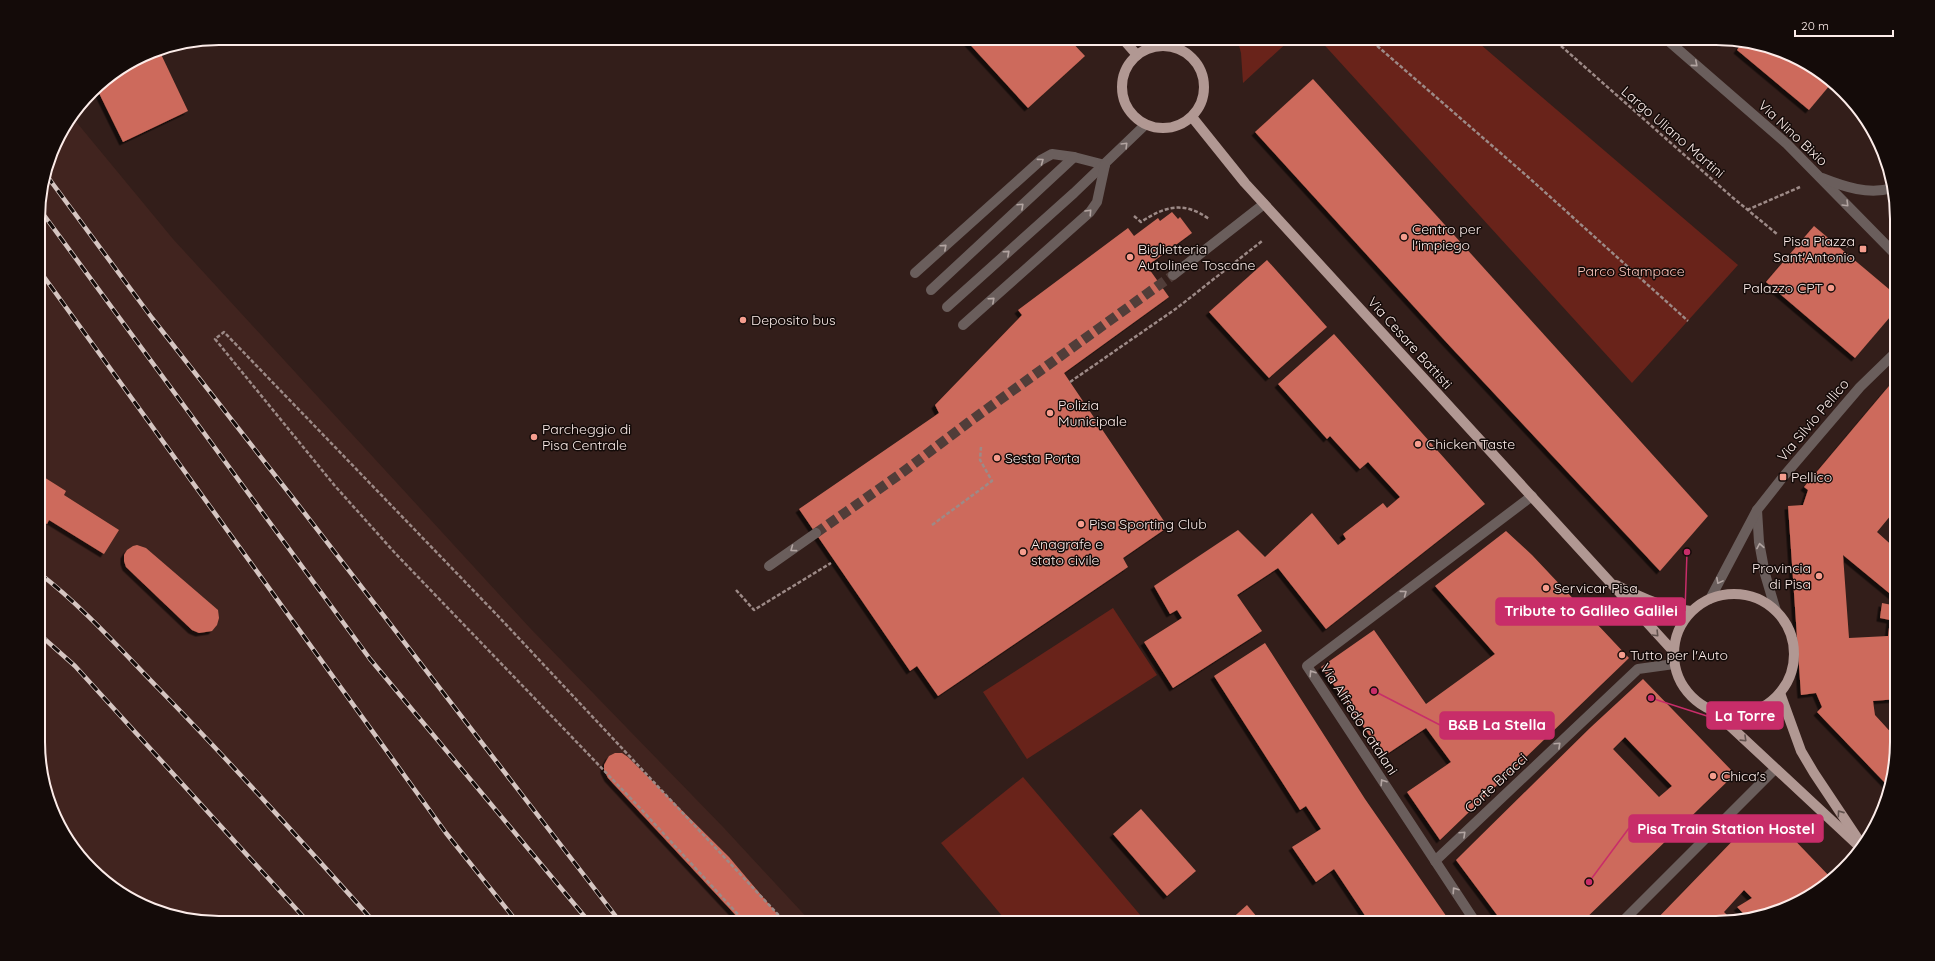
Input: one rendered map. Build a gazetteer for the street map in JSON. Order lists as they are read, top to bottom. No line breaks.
{"streets":{"main road":["Via Cesare Battisti"],"street":["Via Nino Bixio","Via Silvio Pellico","Via Alfredo Catalani","Corte Bracci"],"path":["Largo Uliano Martini"]},"crossings":[["Via Cesare Battisti","Via Silvio Pellico"],["Via Cesare Battisti","Via Alfredo Catalani"],["Via Cesare Battisti","Corte Bracci"],["Via Silvio Pellico","Corte Bracci"],["Via Alfredo Catalani","Corte Bracci"]],"one_way":["Via Nino Bixio","Corte Bracci"],"parks":["Parco Stampace"],"places":{"other":["Centro per l'impiego","Biglietteria Autolinee Toscane","Palazzo CPT","Deposito bus","Polizia Municipale","Parcheggio di Pisa Centrale","Chicken Taste","Sesta Porta","Pisa Sporting Club","Anagrafe e stato civile","Tribute to Galileo Galilei","Provincia di Pisa","Servicar Pisa","Tutto per l'Auto","B&B La Stella","La Torre","Chica's","Pisa Train Station Hostel"],"transit":["Pisa Piazza Sant'Antonio","Pellico"]},"scale_bar":"20 m"}
